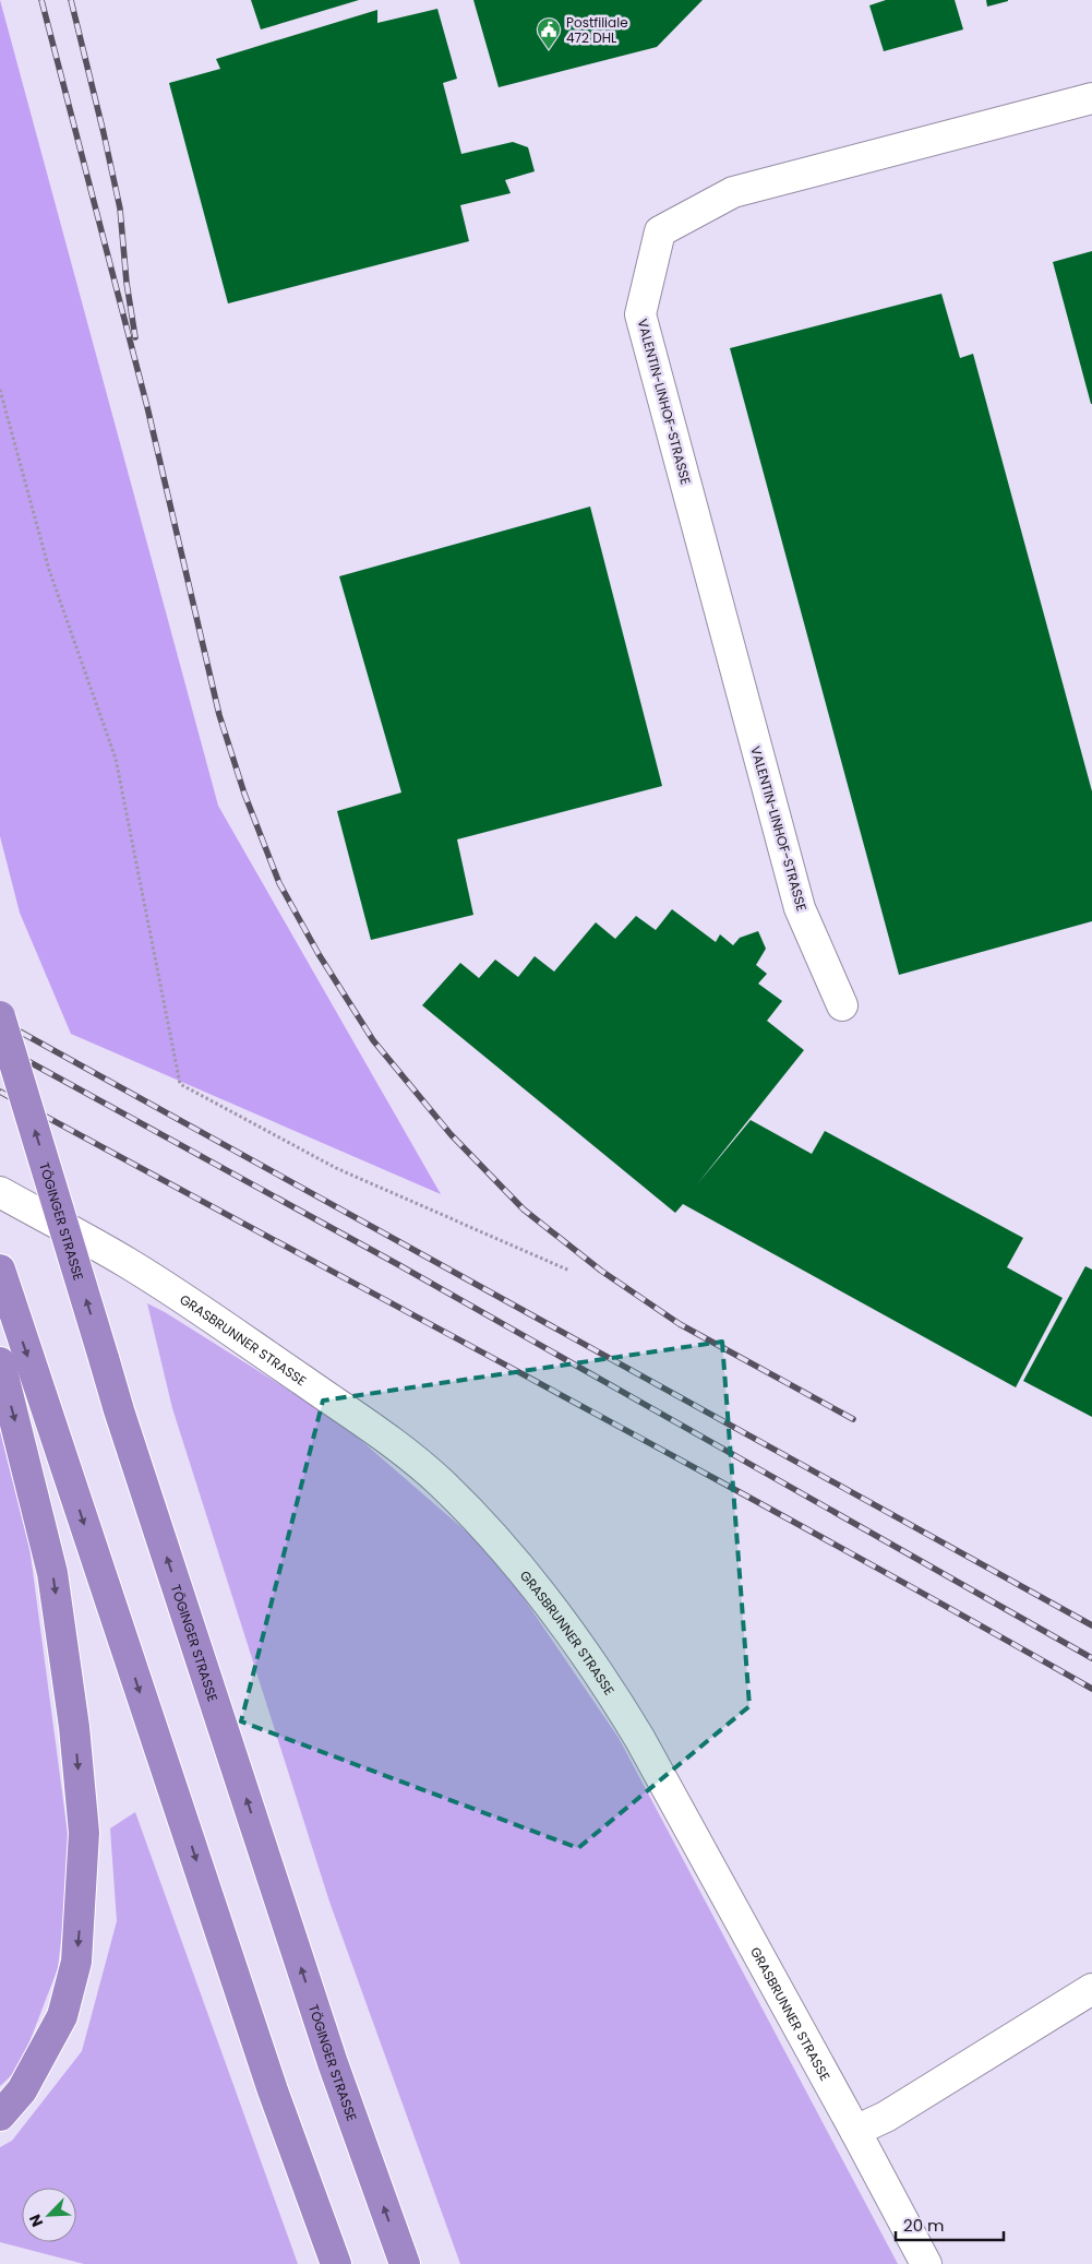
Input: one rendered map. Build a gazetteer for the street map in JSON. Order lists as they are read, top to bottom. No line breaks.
{"streets":{"highway":["TÖGINGER STRASSE"],"street":["VALENTIN-LINHOF-STRASSE","GRASBRUNNER STRASSE"]},"places":{"public building":["Postfiliale 472 DHL"]},"scale_bar":"20 m","north":"bottom left"}
